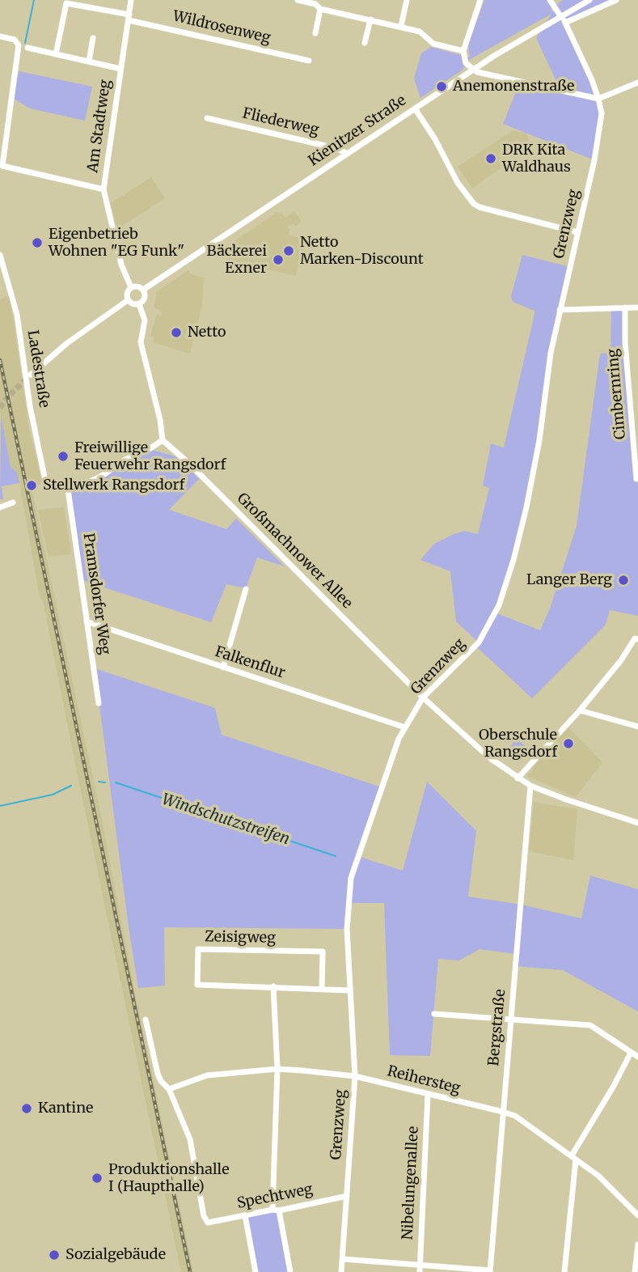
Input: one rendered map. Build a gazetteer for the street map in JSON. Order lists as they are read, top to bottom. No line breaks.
{"streets":{"street":["Wildrosenweg","Fliederweg","Am Stadtweg","Kienitzer Straße","Grenzweg","Ladestraße","Cimbernring","Großmachnower Allee","Pramsdorfer Weg","Falkenflur","Zeisigweg","Bergstraße","Reihersteg","Nibelungenallee","Spechtweg"]},"crossings":[["Wildrosenweg","Am Stadtweg"],["Fliederweg","Kienitzer Straße"],["Am Stadtweg","Kienitzer Straße"],["Kienitzer Straße","Grenzweg"],["Grenzweg","Großmachnower Allee"],["Grenzweg","Falkenflur"],["Grenzweg","Zeisigweg"],["Grenzweg","Reihersteg"],["Grenzweg","Spechtweg"],["Ladestraße","Pramsdorfer Weg"],["Großmachnower Allee","Bergstraße"],["Pramsdorfer Weg","Falkenflur"],["Bergstraße","Reihersteg"],["Reihersteg","Nibelungenallee"],["Reihersteg","Spechtweg"]],"water":["Windschutzstreifen"],"places":["Anemonenstraße","DRK Kita Waldhaus","Eigenbetrieb Wohnen \"EG Funk\"","Netto Marken-Discount","Bäckerei Exner","Netto","Freiwillige Feuerwehr Rangsdorf","Stellwerk Rangsdorf","Langer Berg","Oberschule Rangsdorf","Kantine","Produktionshalle I (Haupthalle)","Sozialgebäude"]}
